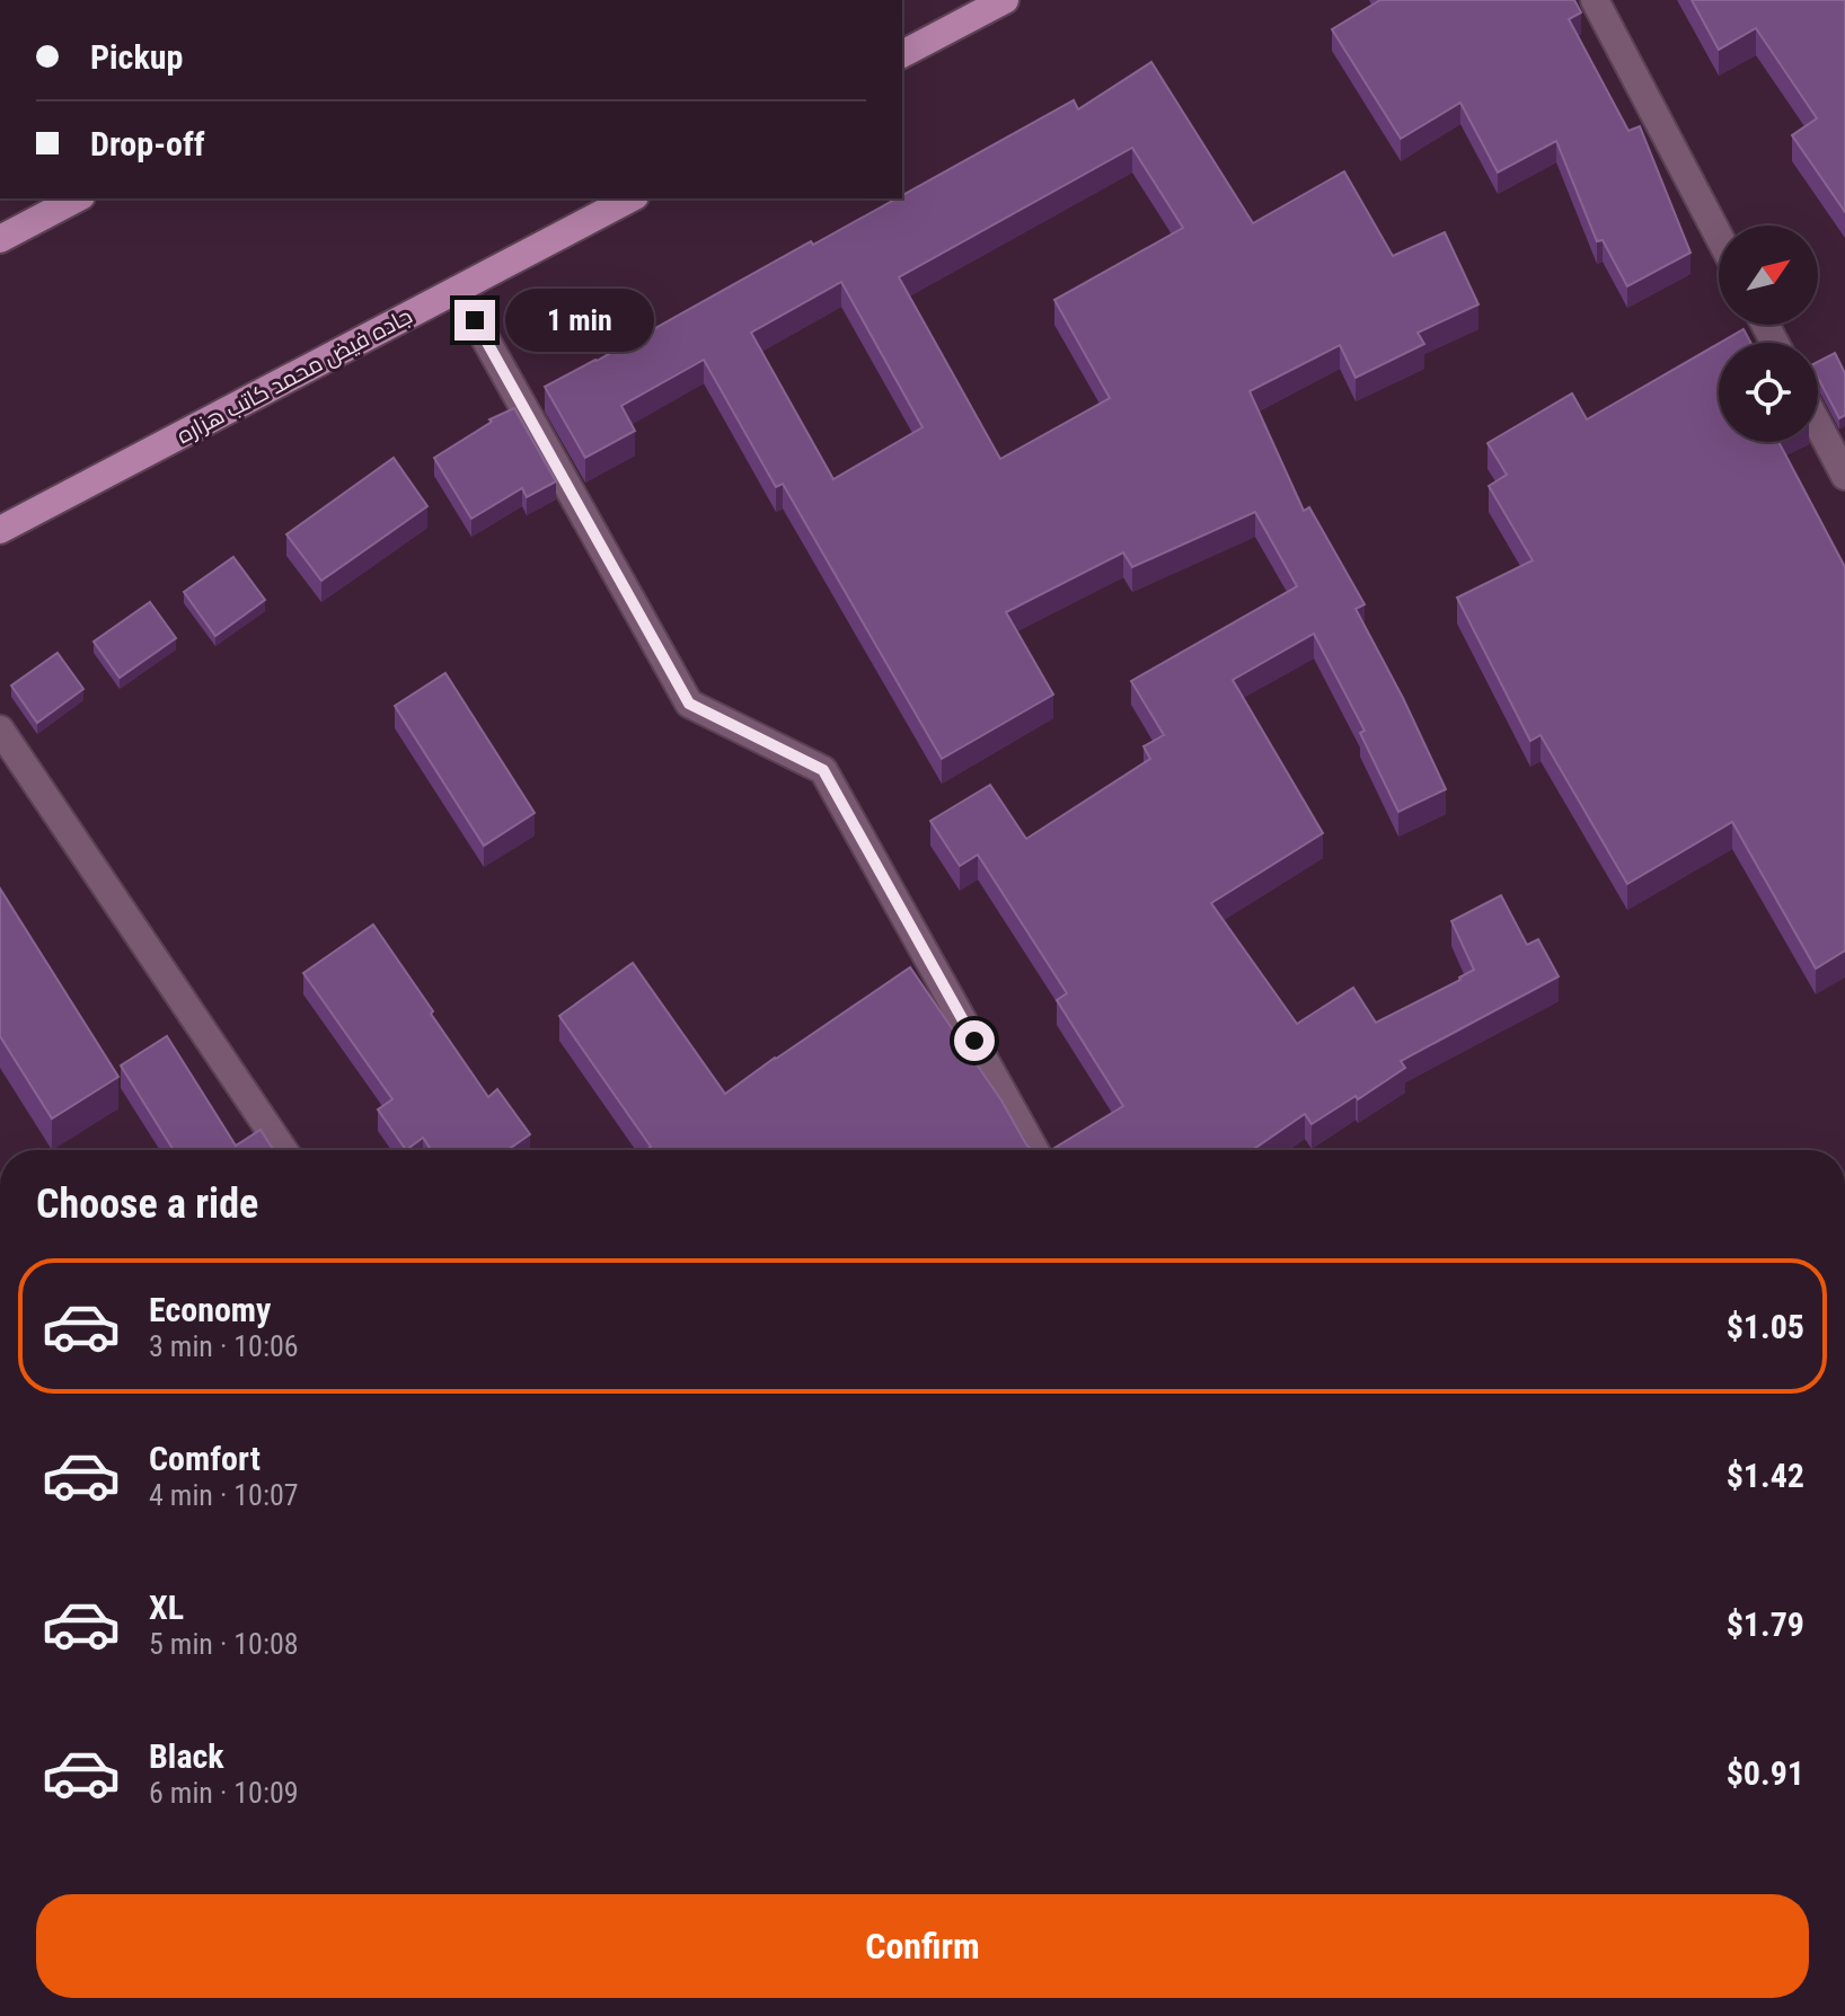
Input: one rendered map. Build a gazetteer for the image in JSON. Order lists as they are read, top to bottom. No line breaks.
{"streets":{"main road":["جاده فیض محمد کاتب هزاره"]},"north":"top right","page":{"banner":["Pickup","Drop-off"],"bubble":"1 min","heading":"Choose a ride","list":[{"name":"Economy","note":"3 min · 10:06","value":"$1.05"},{"name":"Comfort","note":"4 min · 10:07","value":"$1.42"},{"name":"XL","note":"5 min · 10:08","value":"$1.79"},{"name":"Black","note":"6 min · 10:09","value":"$0.91"}],"buttons":"Confirm"}}
